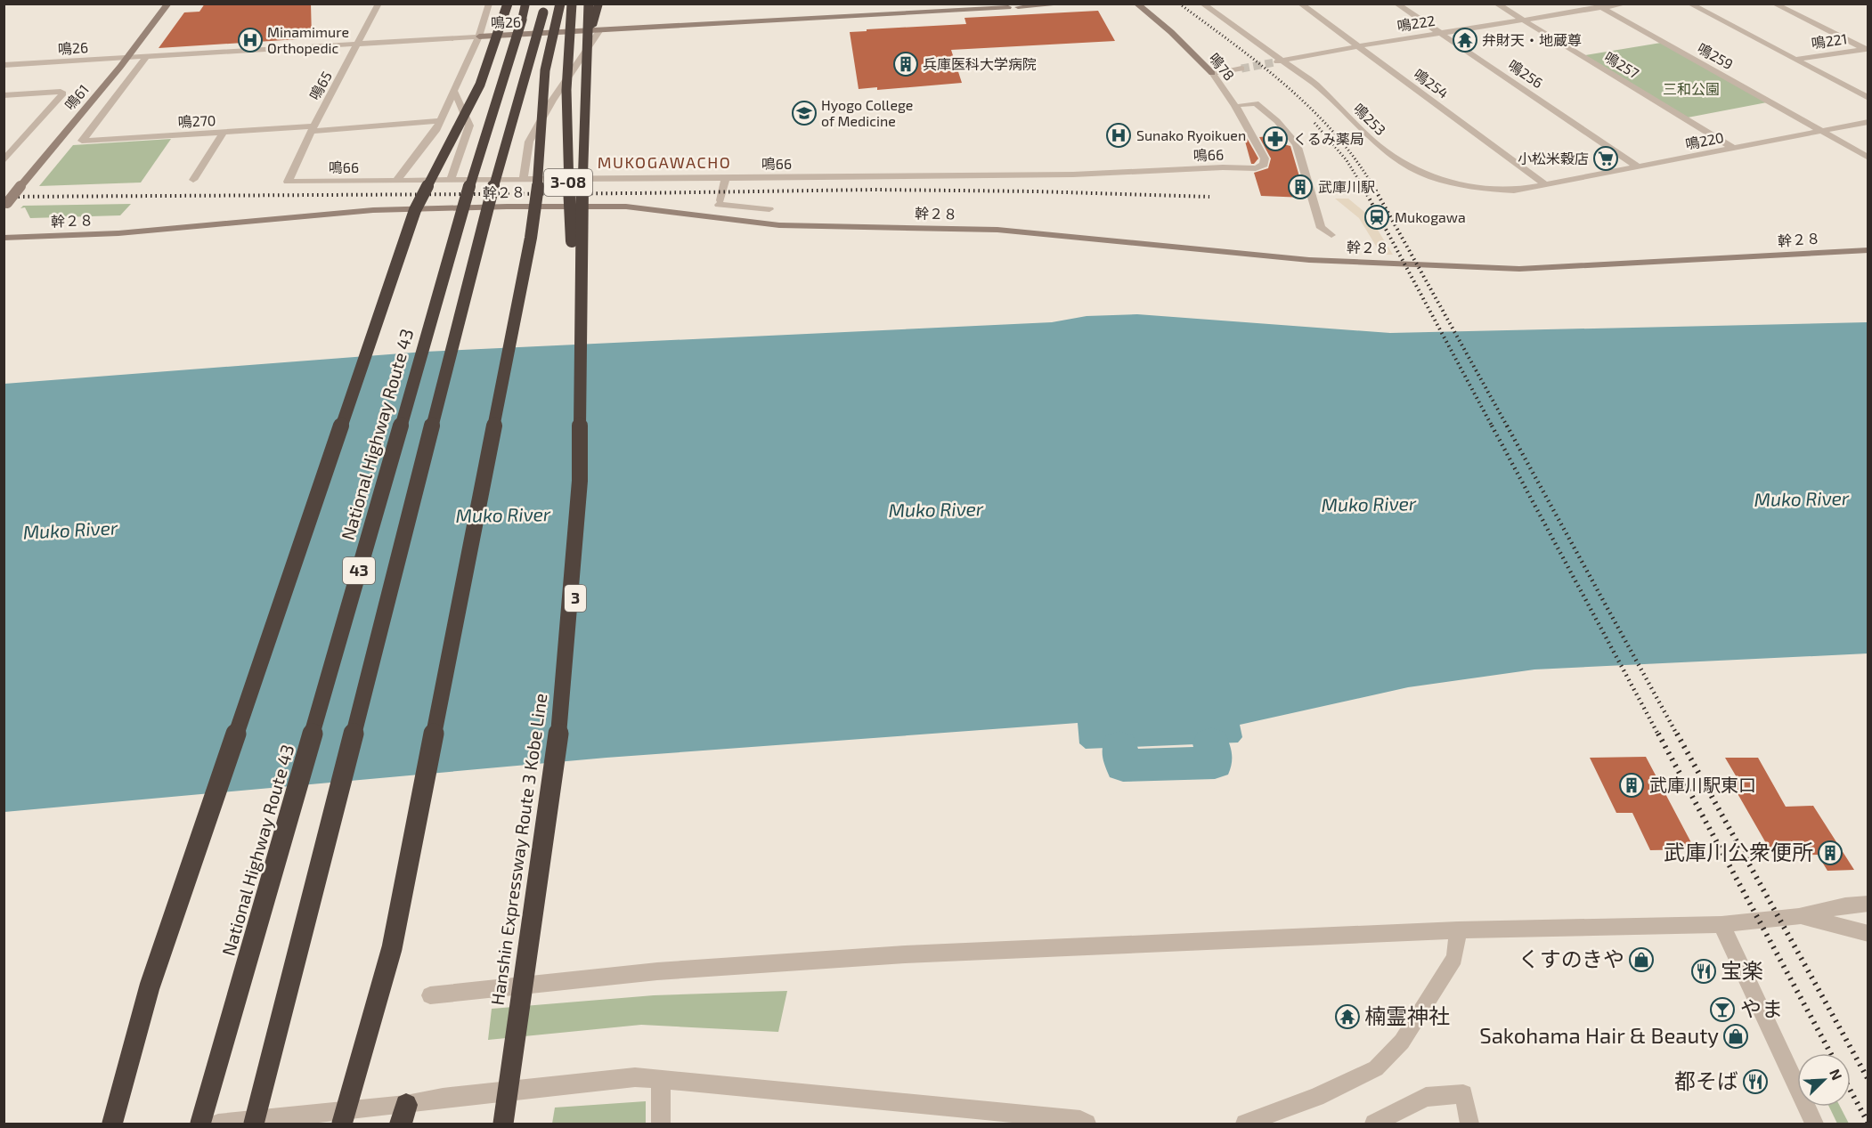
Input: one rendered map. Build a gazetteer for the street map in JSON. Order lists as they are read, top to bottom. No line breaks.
{"streets":{"highway":["3-08","National Highway Route 43","43","3","Hanshin Expressway Route 3 Kobe Line"],"street":["鳴26","鳴222","鳴221","鳴259","鳴257","鳴78","鳴256","鳴254","鳴65","鳴61","鳴253","鳴270","鳴220","鳴66","幹２８"]},"crossings":[["鳴26","鳴65"],["鳴26","鳴61"],["鳴26","鳴270"],["鳴26","Hanshin Expressway Route 3 Kobe Line"],["鳴222","鳴259"],["鳴222","鳴257"],["鳴222","鳴256"],["鳴222","鳴254"],["鳴222","鳴253"],["鳴259","鳴220"],["鳴257","鳴220"],["鳴78","鳴66"],["鳴256","鳴220"],["鳴254","鳴253"],["鳴254","鳴220"],["鳴65","鳴270"],["鳴65","鳴66"],["鳴253","鳴220"],["3-08","Hanshin Expressway Route 3 Kobe Line"]],"districts":["MUKOGAWACHO"],"water":["Muko River"],"parks":["三和公園"],"places":{"hospital":["Minamimure Orthopedic","Sunako Ryoikuen"],"temple":["弁財天・地蔵尊","楠霊神社"],"building":["兵庫医科大学病院","武庫川駅","武庫川駅東口","武庫川公衆便所"],"school or university":["Hyogo College of Medicine"],"pharmacy":["くるみ薬局"],"supermarket":["小松米穀店"],"station":["Mukogawa"],"shop":["くすのきや","Sakohama Hair & Beauty"],"restaurant":["宝楽","都そば"],"bar":["やま"]},"north":"top right"}
